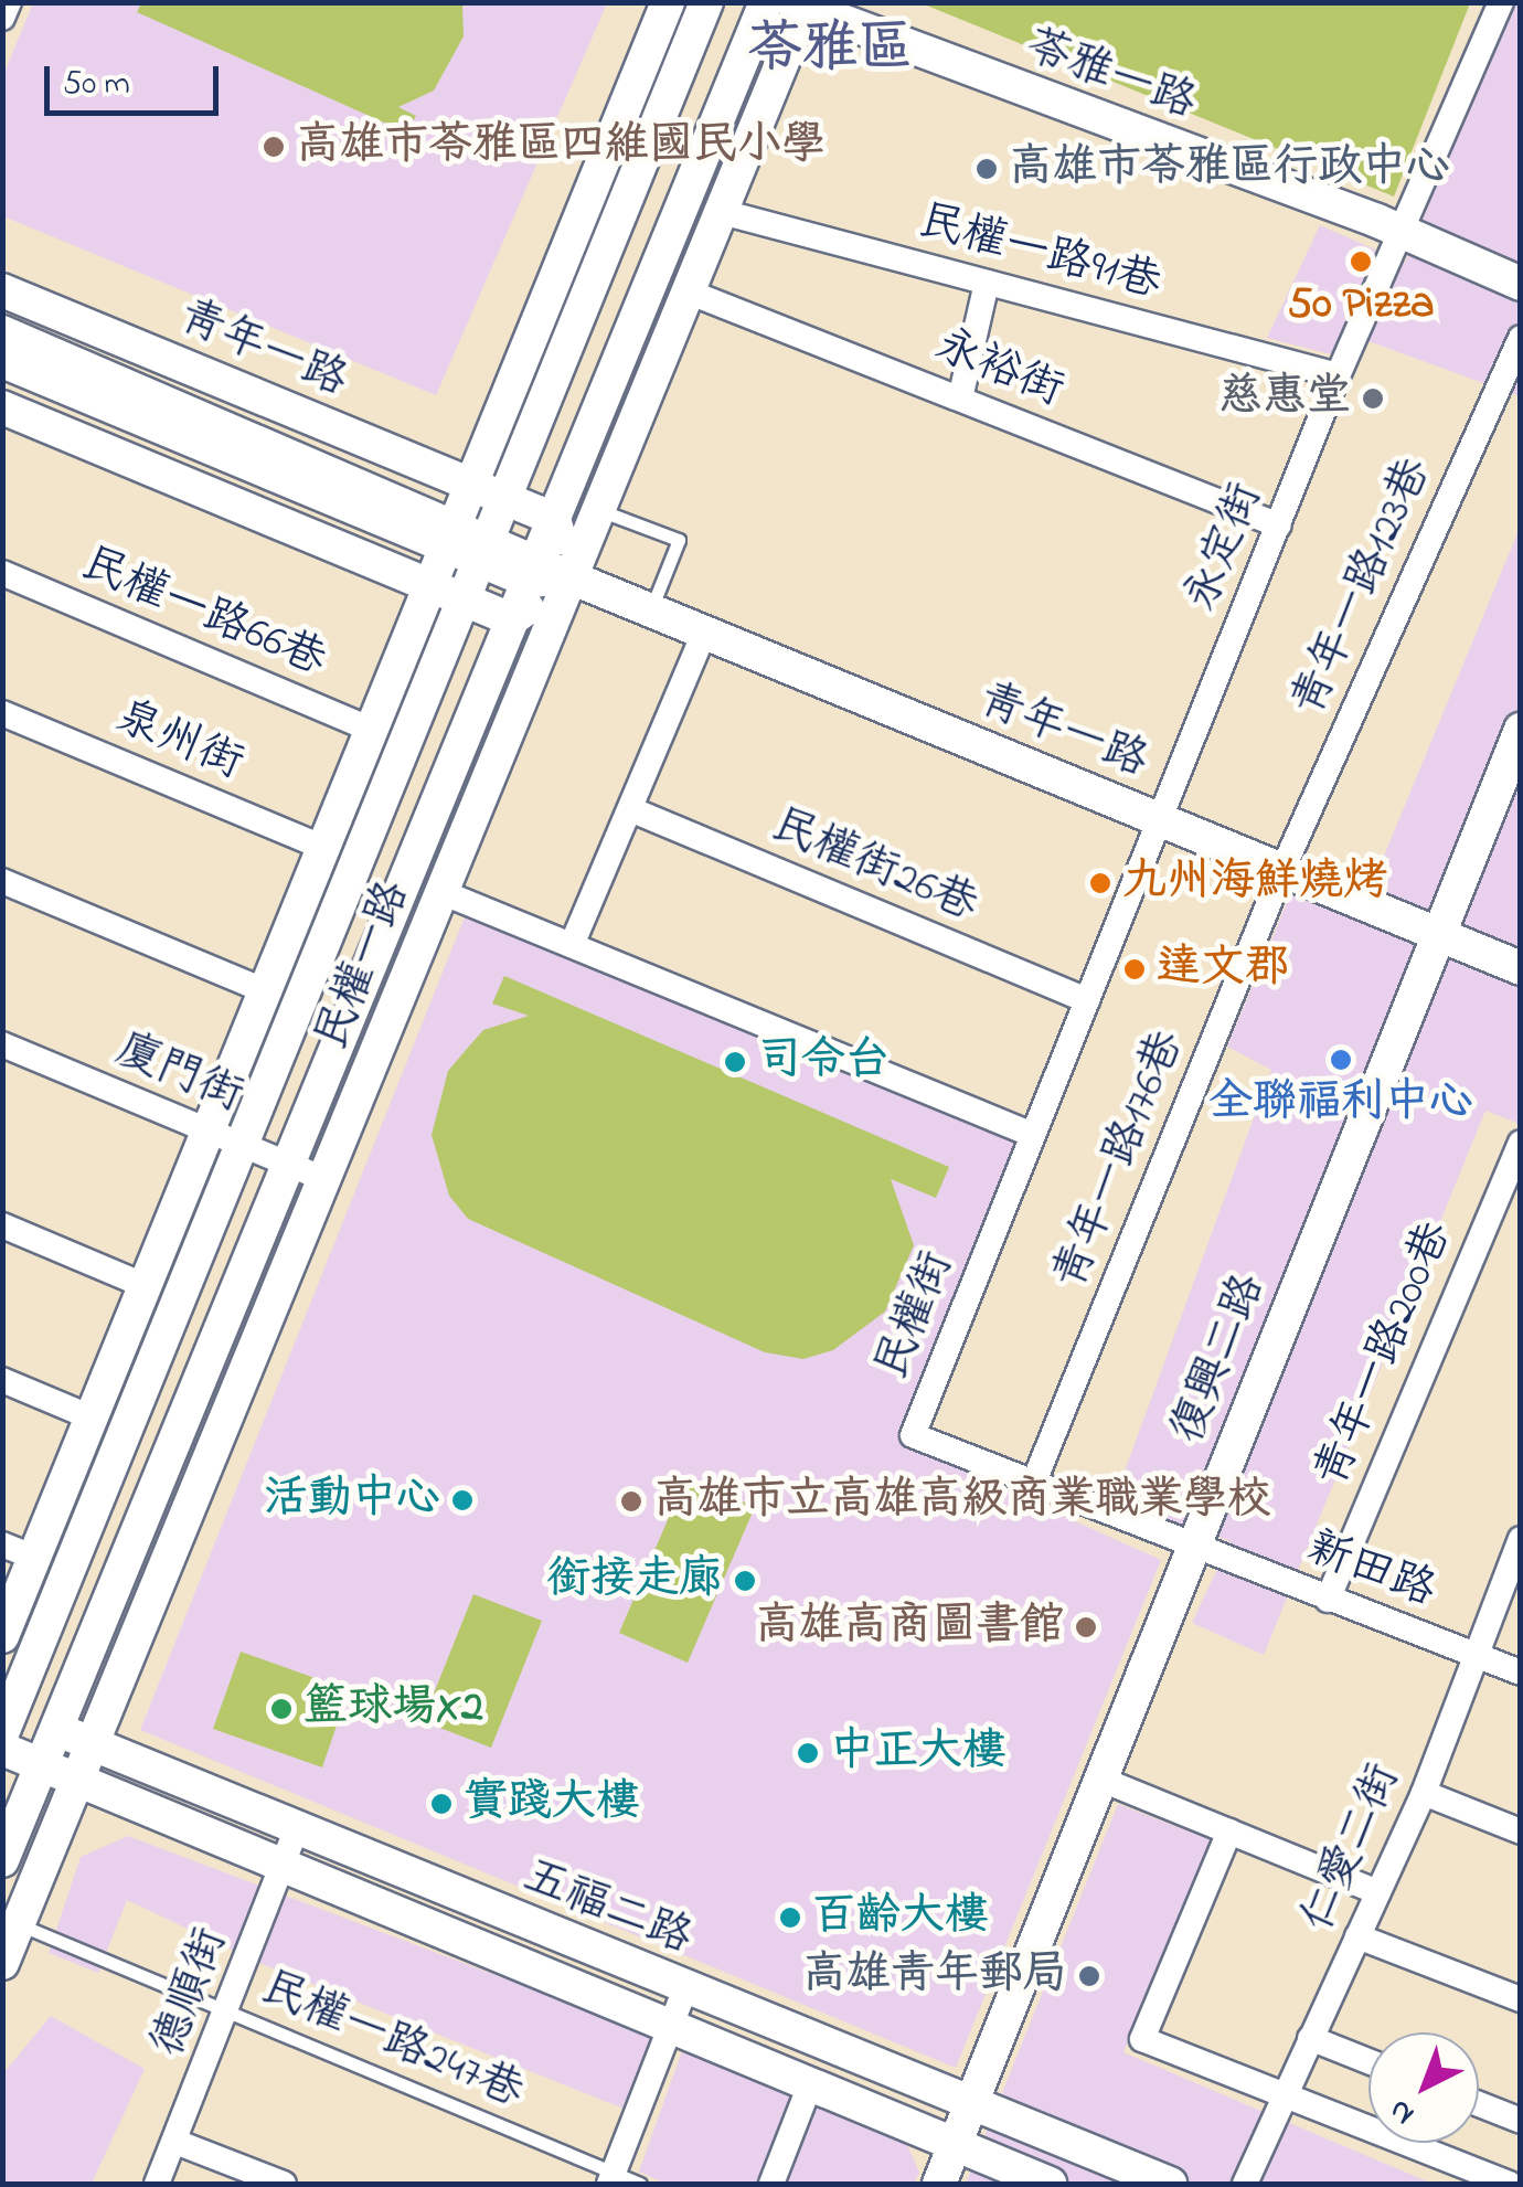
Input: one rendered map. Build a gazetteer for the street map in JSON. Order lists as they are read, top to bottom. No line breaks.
{"streets":{"street":["苓雅一路","民權一路91巷","青年一路","永裕街","永定街","青年一路123巷","民權一路66巷","泉州街","民權街26巷","民權一路","廈門街","青年一路176巷","民權街","青年一路200巷","復興二路","新田路","仁愛二街","五福二路","德順街"],"lane":["民權一路247巷"]},"crossings":[["苓雅一路","永定街"],["苓雅一路","民權一路"],["民權一路91巷","永定街"],["民權一路91巷","民權一路"],["青年一路","永定街"],["青年一路","青年一路123巷"],["青年一路","民權一路"],["青年一路","青年一路176巷"],["青年一路","民權街"],["青年一路","復興二路"],["永裕街","永定街"],["永裕街","民權一路"],["永定街","民權街"],["青年一路123巷","青年一路176巷"],["民權一路66巷","民權一路"],["泉州街","民權一路"],["民權街26巷","民權街"],["民權一路","廈門街"],["民權一路","五福二路"],["民權一路","民權一路247巷"],["青年一路176巷","民權街"],["民權街","復興二路"],["民權街","新田路"],["青年一路200巷","新田路"],["復興二路","新田路"],["復興二路","五福二路"],["新田路","仁愛二街"],["五福二路","德順街"],["德順街","民權一路247巷"]],"districts":["苓雅區"],"places":["高雄市苓雅區四維國民小學","高雄市苓雅區行政中心","50 Pizza","慈惠堂","九州海鮮燒烤","達文郡","全聯福利中心","司令台","活動中心","高雄市立高雄高級商業職業學校","銜接走廊","高雄高商圖書館","籃球場X2","中正大樓","實踐大樓","百齡大樓","高雄青年郵局"],"scale_bar":"50 m","north":"bottom left"}
